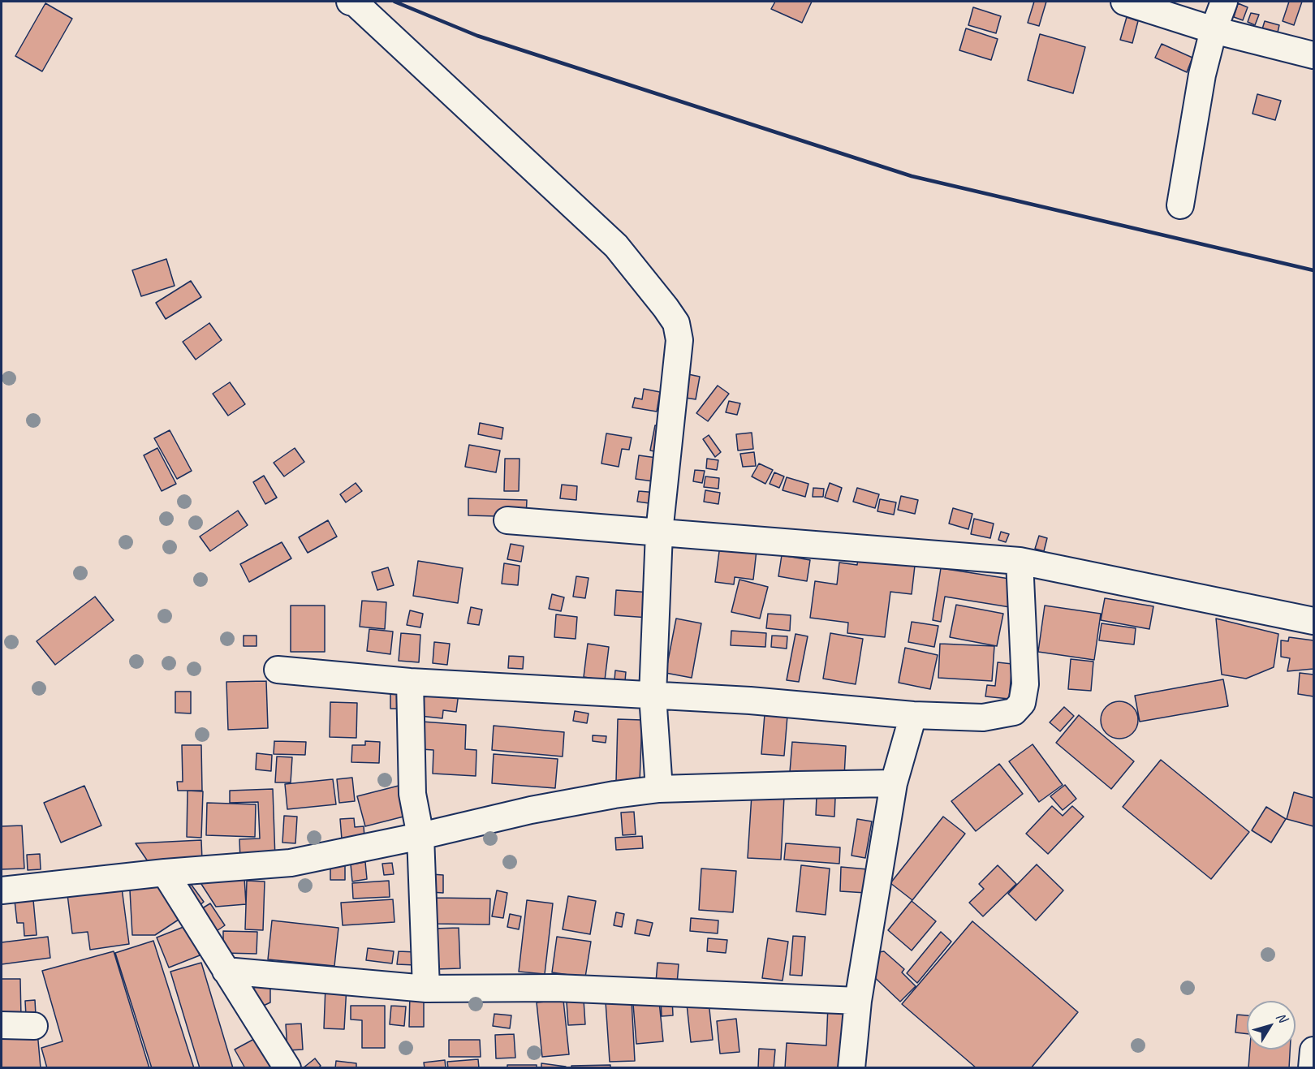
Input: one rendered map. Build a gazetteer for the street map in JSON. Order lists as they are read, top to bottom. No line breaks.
{"north":"top right"}
